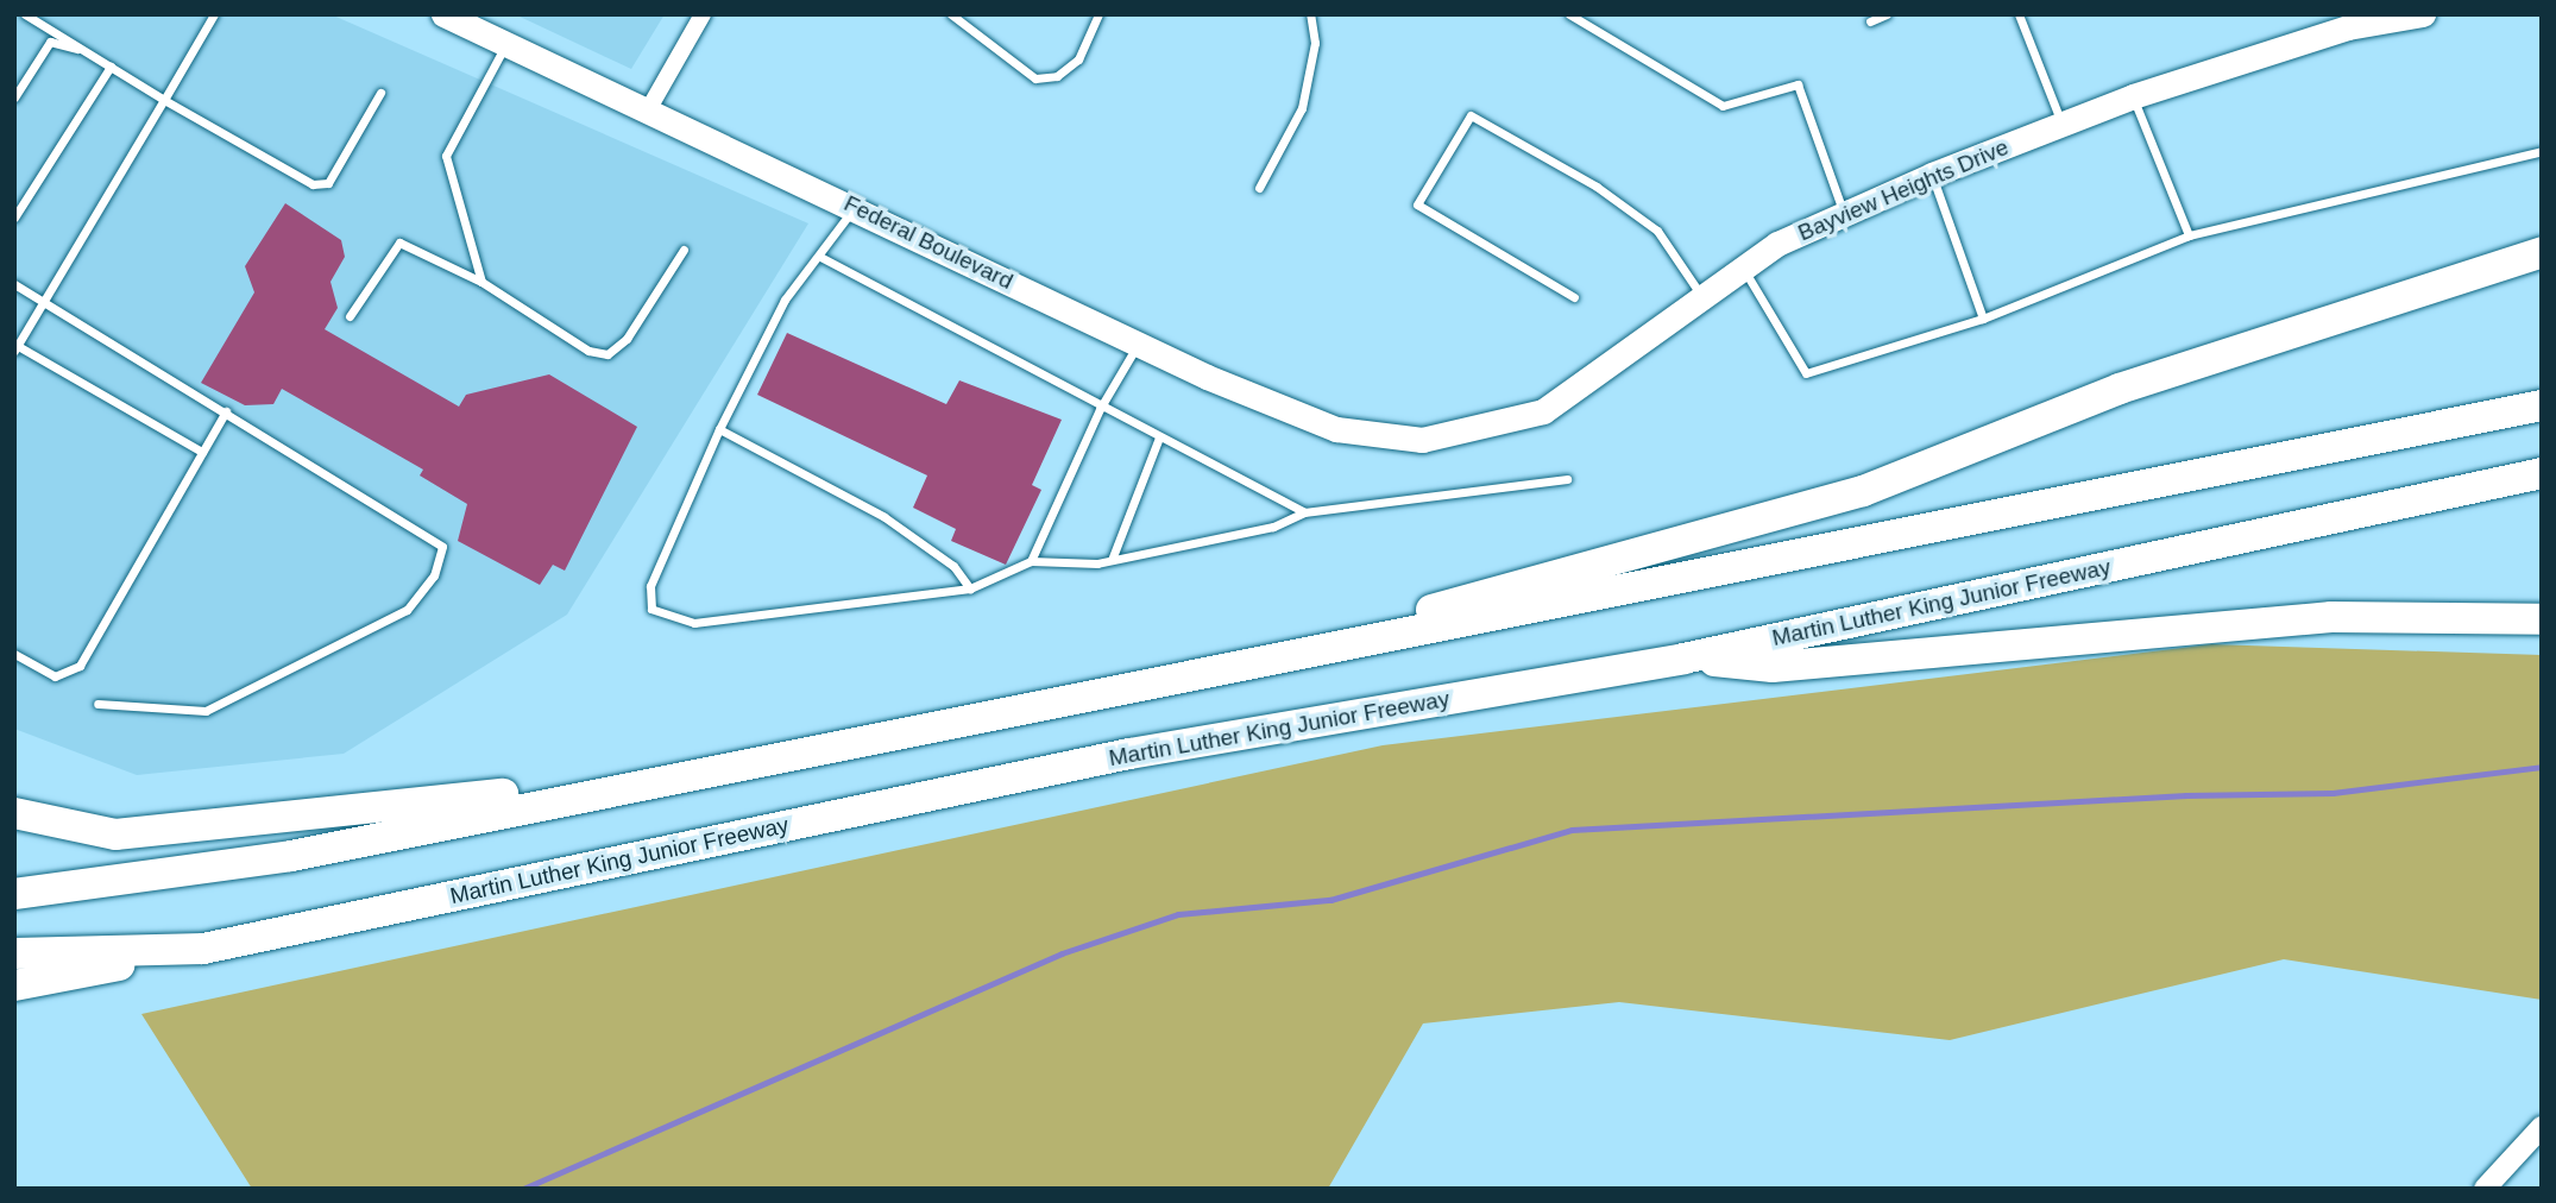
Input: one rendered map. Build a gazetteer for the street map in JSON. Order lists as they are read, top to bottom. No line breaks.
{"streets":{"highway":["Martin Luther King Junior Freeway"],"main road":["Bayview Heights Drive","Federal Boulevard"]},"crossings":[["Bayview Heights Drive","Federal Boulevard"]]}
